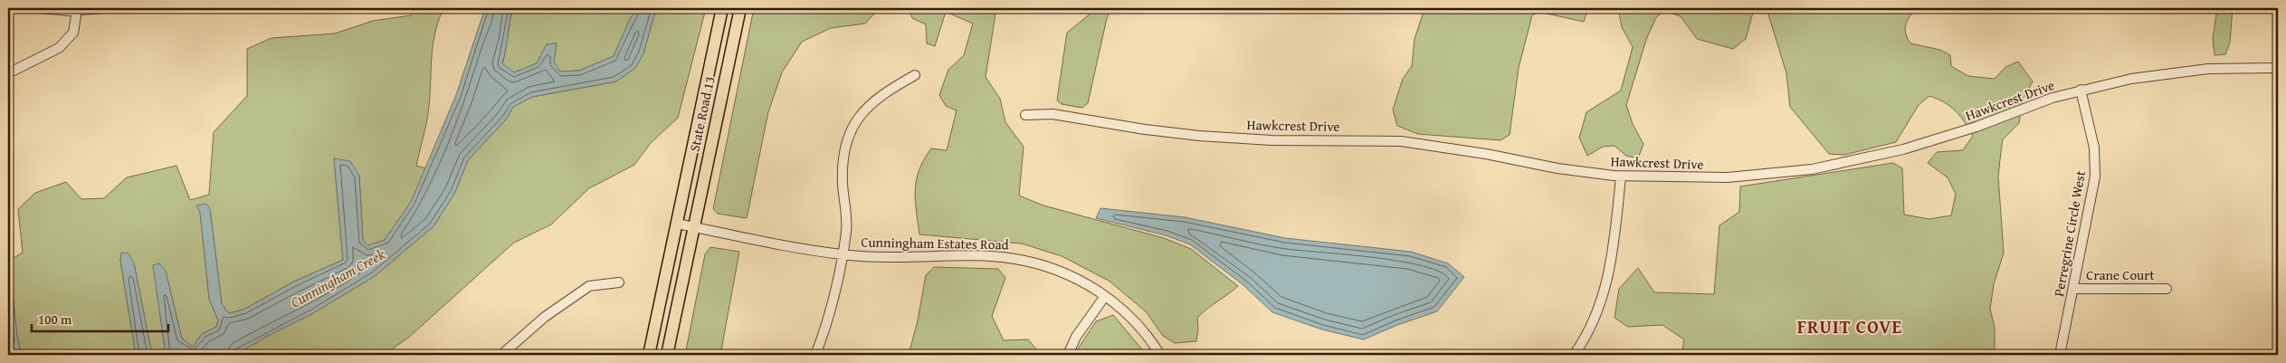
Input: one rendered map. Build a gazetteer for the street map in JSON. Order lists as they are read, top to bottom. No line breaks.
{"streets":{"main road":["State Road 13"],"street":["Hawkcrest Drive","Perregrine Circle West","Cunningham Estates Road","Crane Court"]},"crossings":[["Hawkcrest Drive","Perregrine Circle West"],["State Road 13","Cunningham Estates Road"],["Perregrine Circle West","Crane Court"]],"districts":["FRUIT COVE"],"water":["Cunningham Creek"],"scale_bar":"100 m"}
